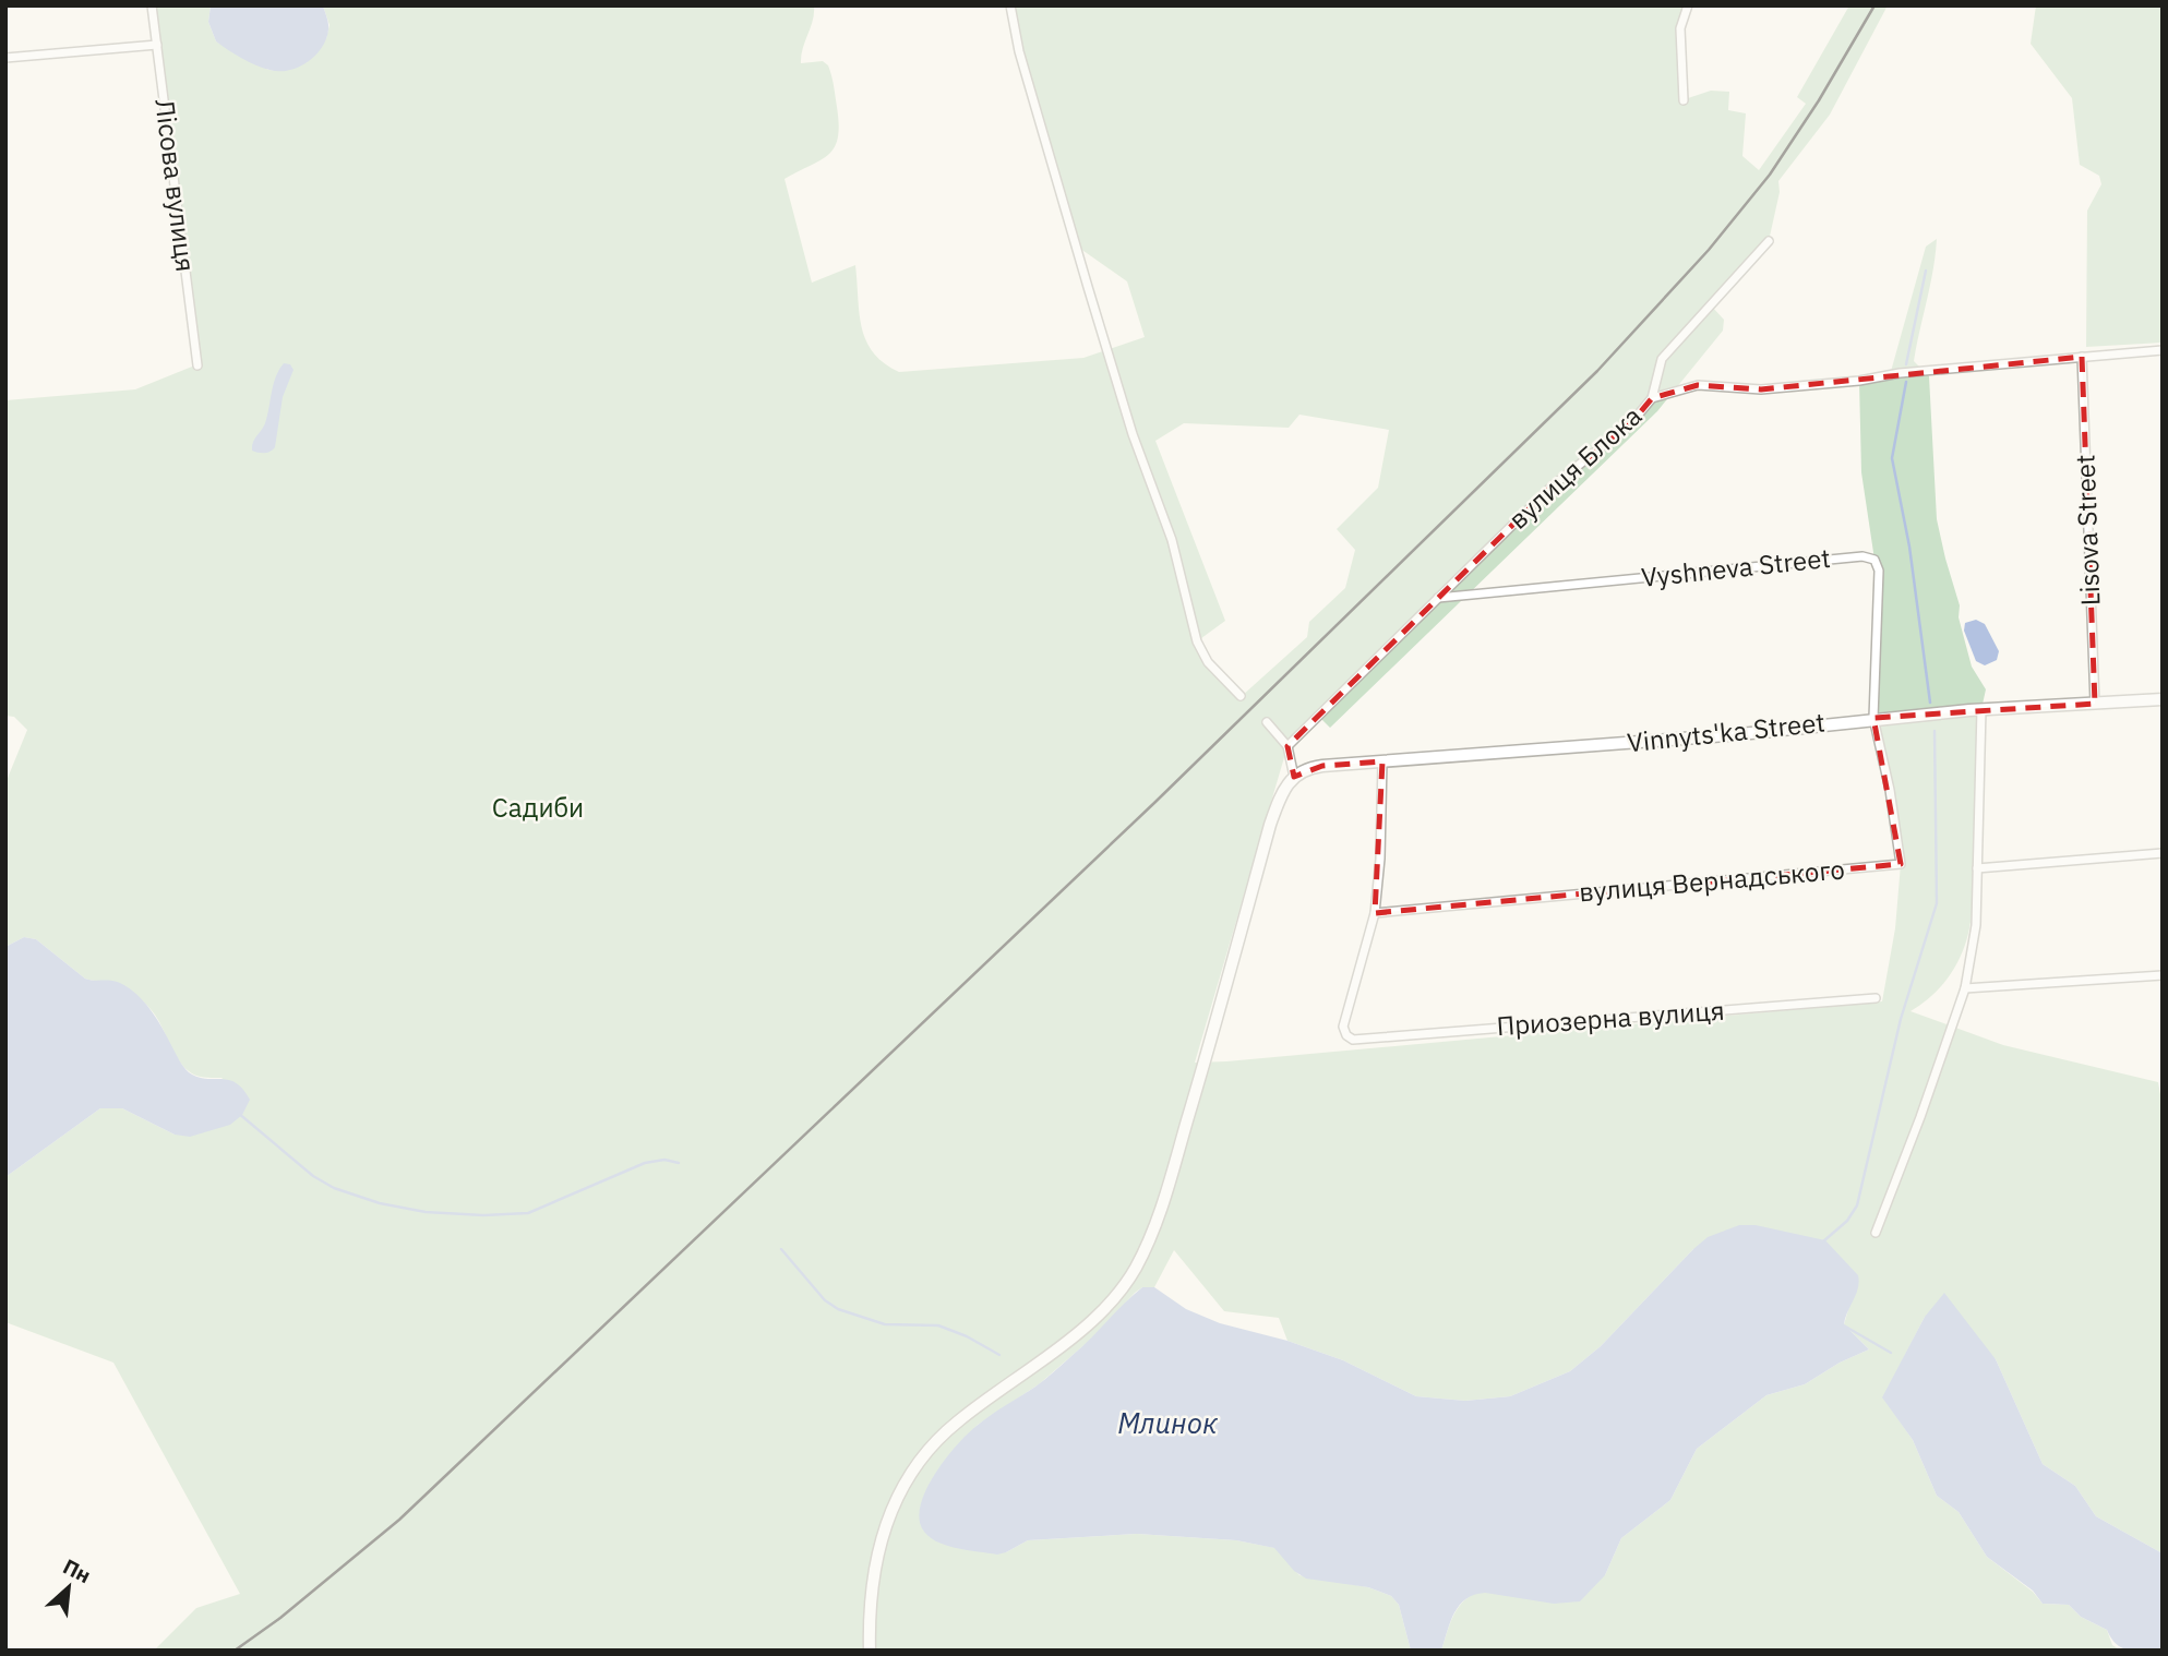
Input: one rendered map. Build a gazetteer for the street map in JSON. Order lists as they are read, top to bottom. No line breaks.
{"streets":{"street":["Лісова вулиця","вулиця Блока","Lisova Street","Vyshneva Street","Vinnyts'ka Street","вулиця Вернадського","Приозерна вулиця"]},"crossings":[["вулиця Блока","Lisova Street"],["вулиця Блока","Vyshneva Street"],["Lisova Street","Vinnyts'ka Street"],["Vyshneva Street","Vinnyts'ka Street"],["Vyshneva Street","вулиця Вернадського"],["Vinnyts'ka Street","вулиця Вернадського"],["вулиця Вернадського","Приозерна вулиця"]],"water":["Млинок"],"parks":["Садиби"],"north":"top right"}
